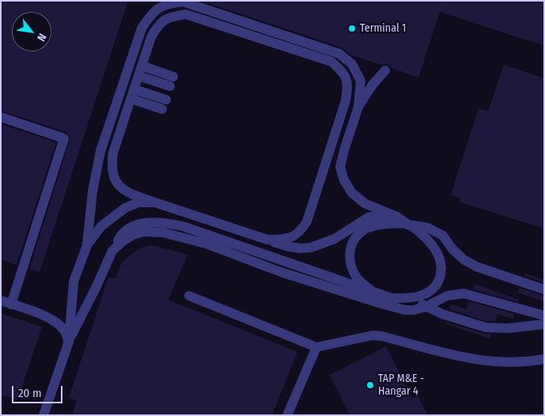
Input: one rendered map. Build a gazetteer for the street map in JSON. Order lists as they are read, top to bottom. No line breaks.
{"places":["Terminal 1","TAP M&E - Hangar 4"],"scale_bar":"20 m","north":"bottom right"}
